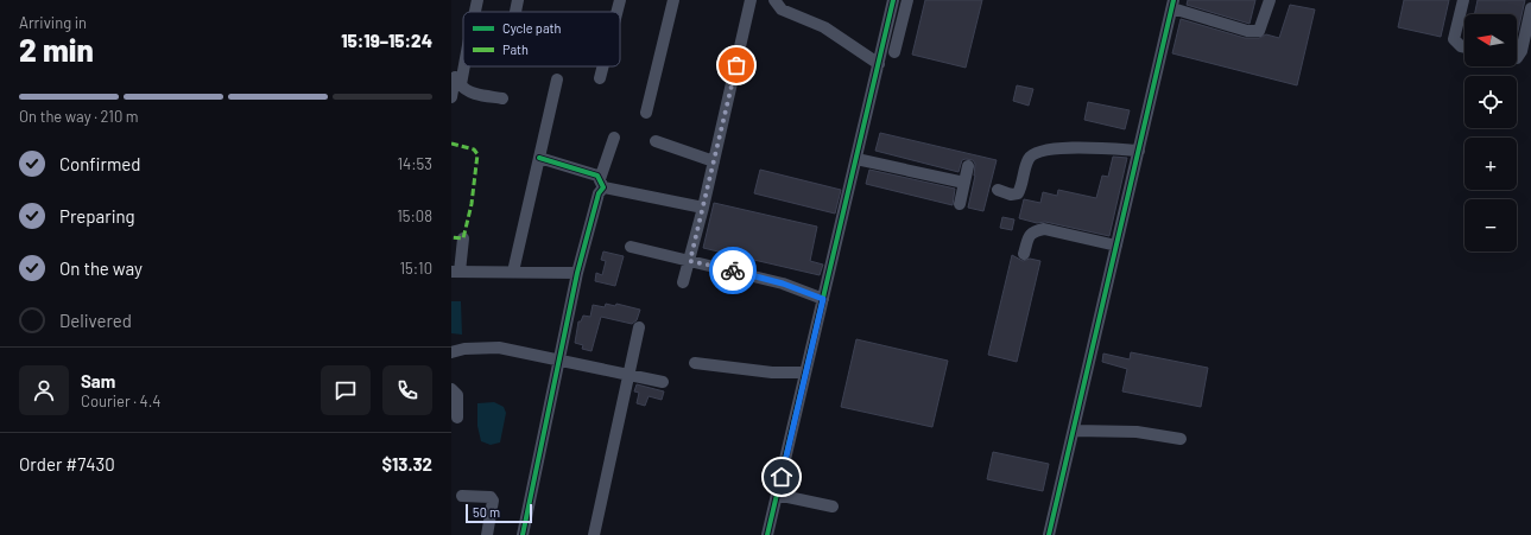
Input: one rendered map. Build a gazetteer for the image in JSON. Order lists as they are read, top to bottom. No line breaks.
{"legend":["Cycle path","Path"],"scale_bar":"50 m","north":"left","page":{"heading":["2 min","Arriving in","15:19–15:24"],"panel":["Sam","Courier · 4.4","Order #7430","$13.32"],"map_buttons":["+","−"],"bar":"On the way · 210 m","list":[["Confirmed","14:53"],["Preparing","15:08"],["On the way","15:10"],"Delivered"],"scale":"50 m"}}
